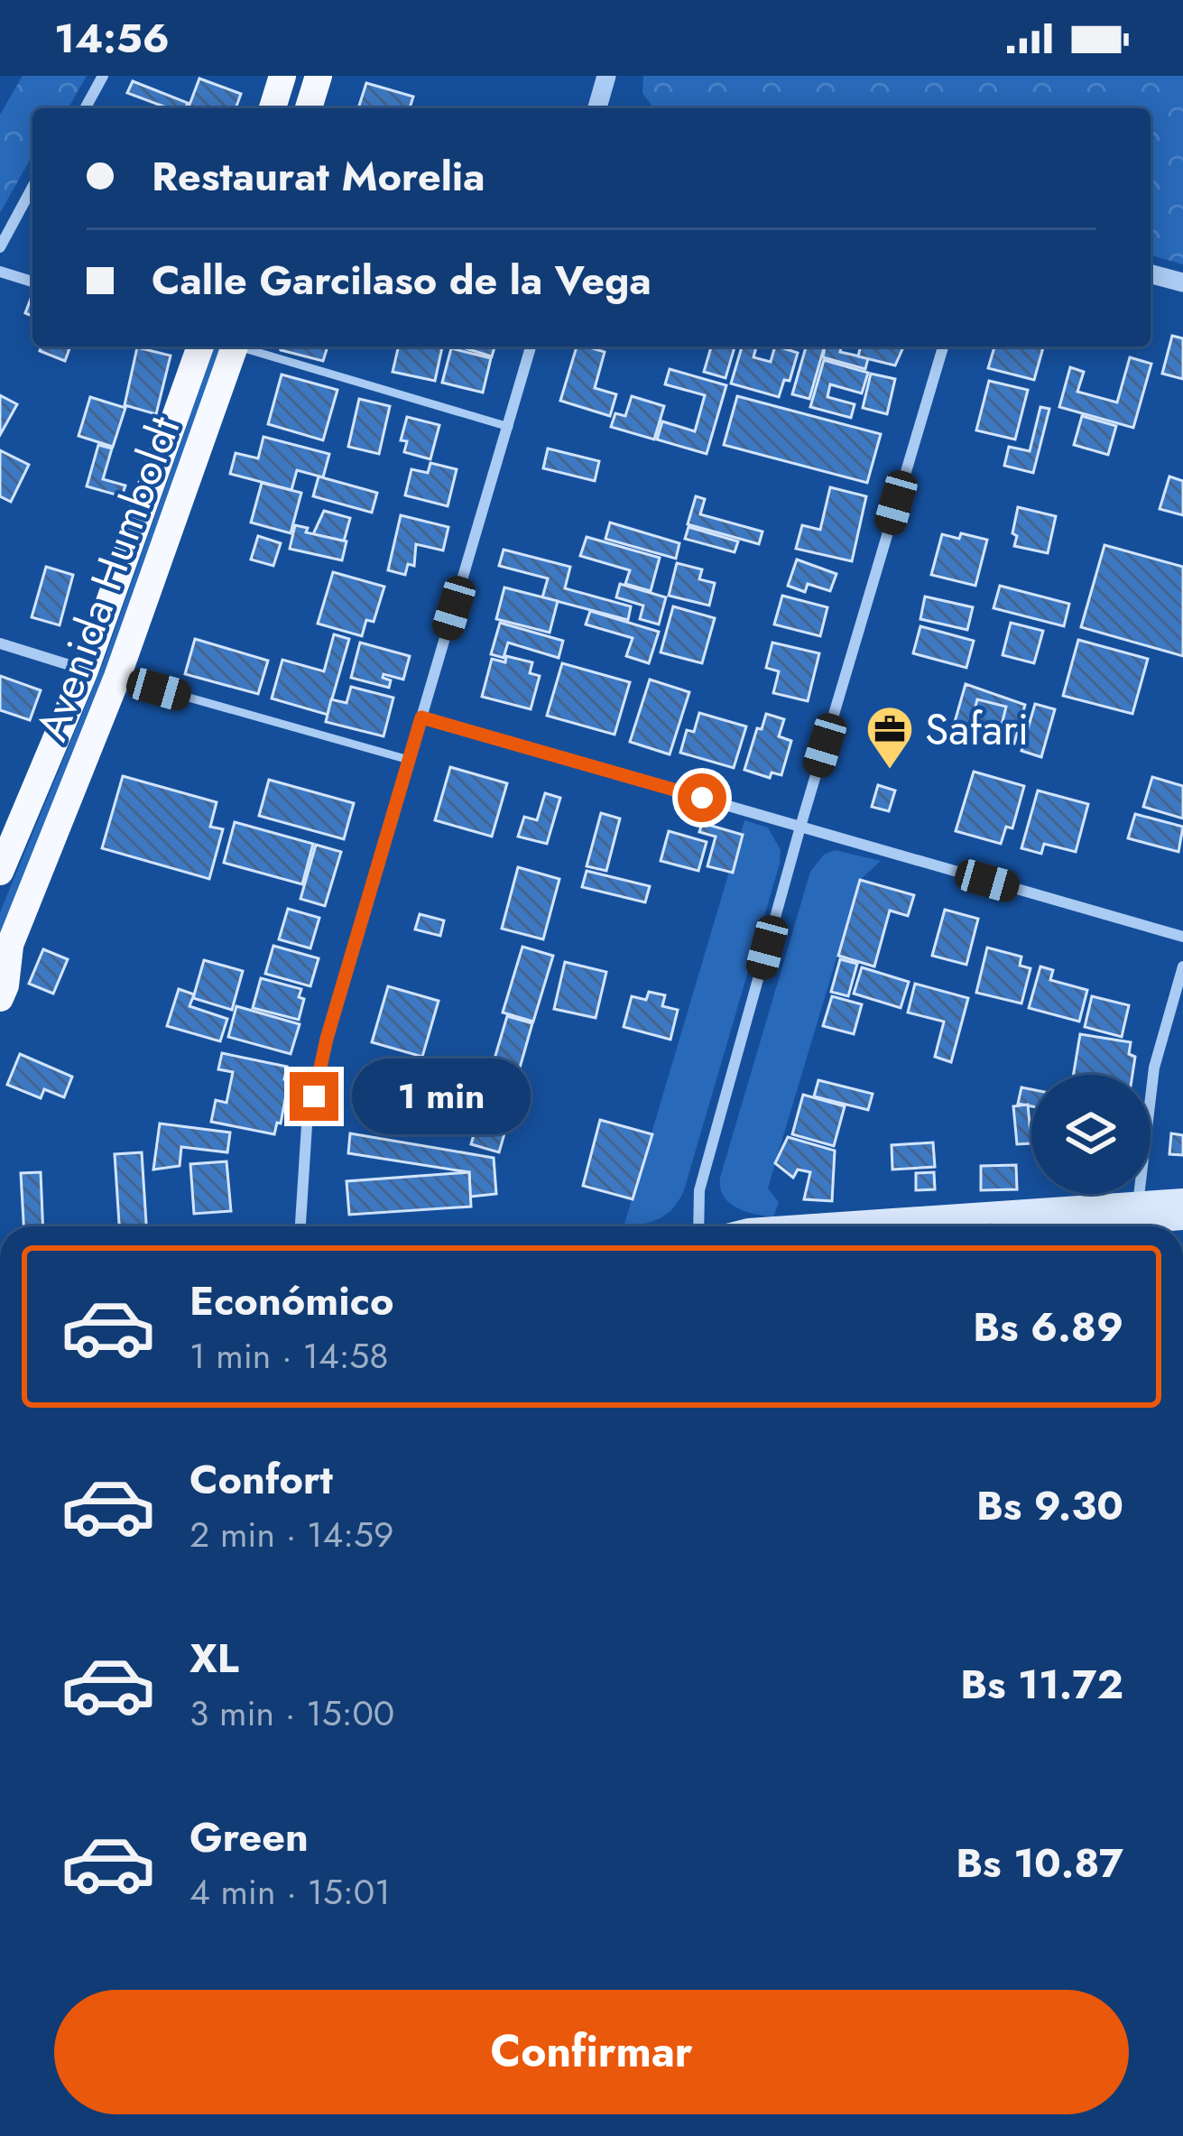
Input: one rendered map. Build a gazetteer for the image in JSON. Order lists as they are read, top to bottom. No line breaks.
{"streets":{"main road":["Avenida Humboldt"]},"places":{"office":["Safari"]},"page":{"status":"14:56","banner":["Restaurat Morelia","Calle Garcilaso de la Vega"],"bubble":"1 min","list":[{"name":"Económico","note":"1 min · 14:58","value":"Bs 6.89"},{"name":"Confort","note":"2 min · 14:59","value":"Bs 9.30"},{"name":"XL","note":"3 min · 15:00","value":"Bs 11.72"},{"name":"Green","note":"4 min · 15:01","value":"Bs 10.87"}],"buttons":"Confirmar"}}
